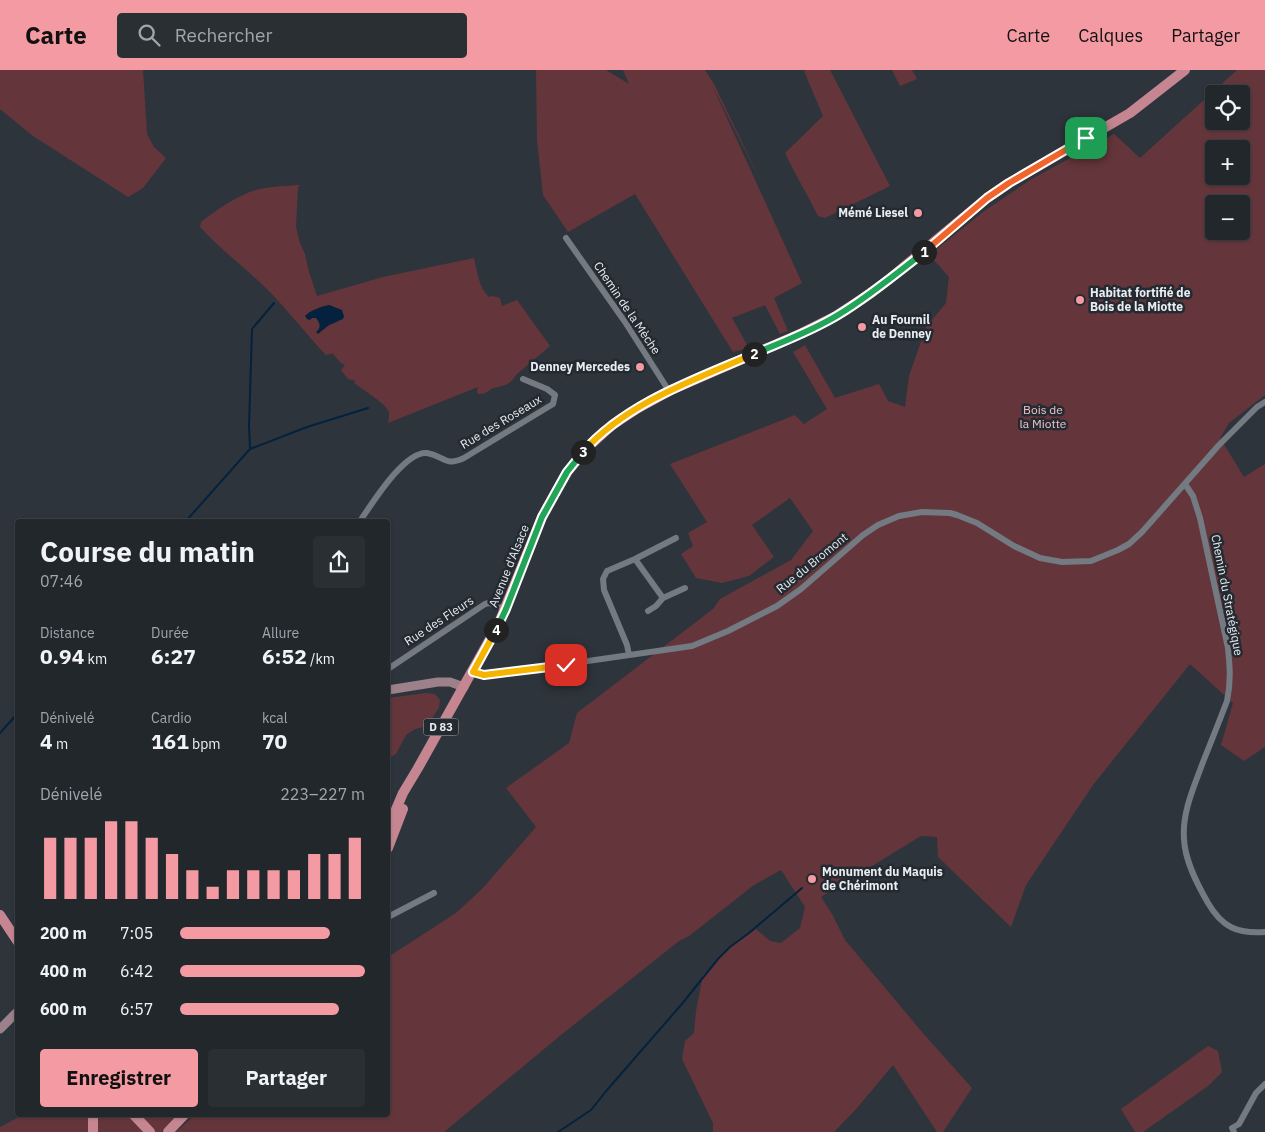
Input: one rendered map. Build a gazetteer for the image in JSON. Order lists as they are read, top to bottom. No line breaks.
{"streets":{"main road":["Avenue d'Alsace","D 83"],"street":["Chemin de la Mèche","Rue des Roseaux","Rue du Bromont","Chemin du Stratégique","Rue des Fleurs"]},"crossings":[["Chemin de la Mèche","Avenue d'Alsace"],["Rue du Bromont","Avenue d'Alsace"],["Rue du Bromont","Chemin du Stratégique"],["Avenue d'Alsace","Rue des Fleurs"]],"parks":["Bois de la Miotte"],"places":["Mémé Liesel","Habitat fortifié de Bois de la Miotte","Au Fournil de Denney","Denney Mercedes","Monument du Maquis de Chérimont"],"page":{"header":"Carte","search":"Rechercher","nav":["Carte","Calques","Partager"],"map_buttons":["+","−"],"pins":["1","2","3","4"],"heading":["Course du matin","07:46"],"stats":[["Distance","0.94 km"],["Durée","6:27"],["Allure","6:52 /km"],["Dénivelé","4 m"],["Cardio","161 bpm"],["kcal","70"]],"chart":["Dénivelé","223–227 m"],"list":[{"name":"200 m","note":"7:05"},{"name":"400 m","note":"6:42"},{"name":"600 m","note":"6:57"}],"buttons":["Enregistrer","Partager"]}}
